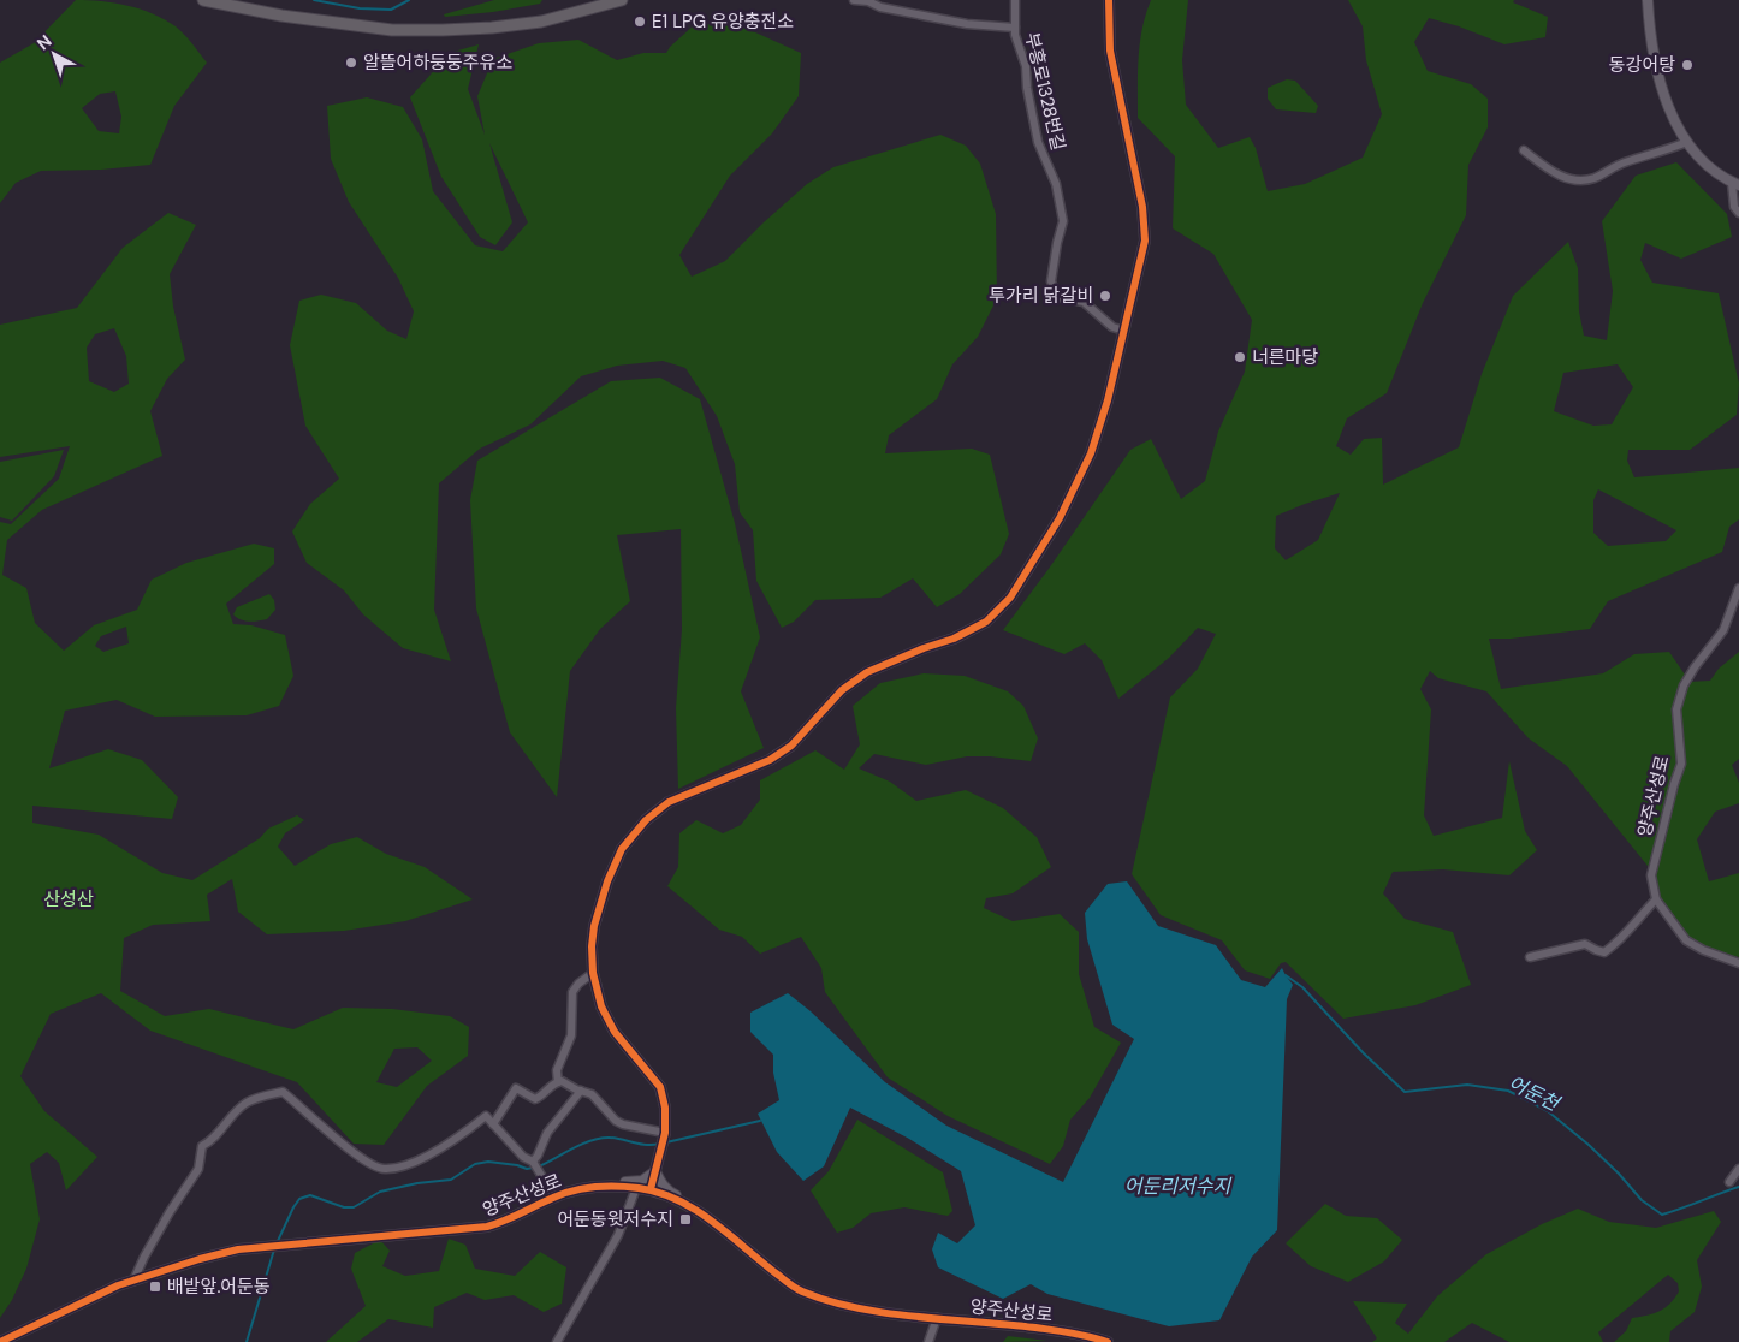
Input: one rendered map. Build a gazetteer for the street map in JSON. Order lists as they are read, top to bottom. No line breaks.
{"streets":{"street":["부흥로1328번길","양주산성로"]},"water":["어둔천","어둔리저수지"],"parks":["산성산"],"places":{"other":["E1 LPG 유양충전소","알뜰어하둥둥주유소","동강어탕","투가리 닭갈비","너른마당"],"transit":["어둔동윗저수지","배밭앞.어둔동"]},"north":"top left"}
